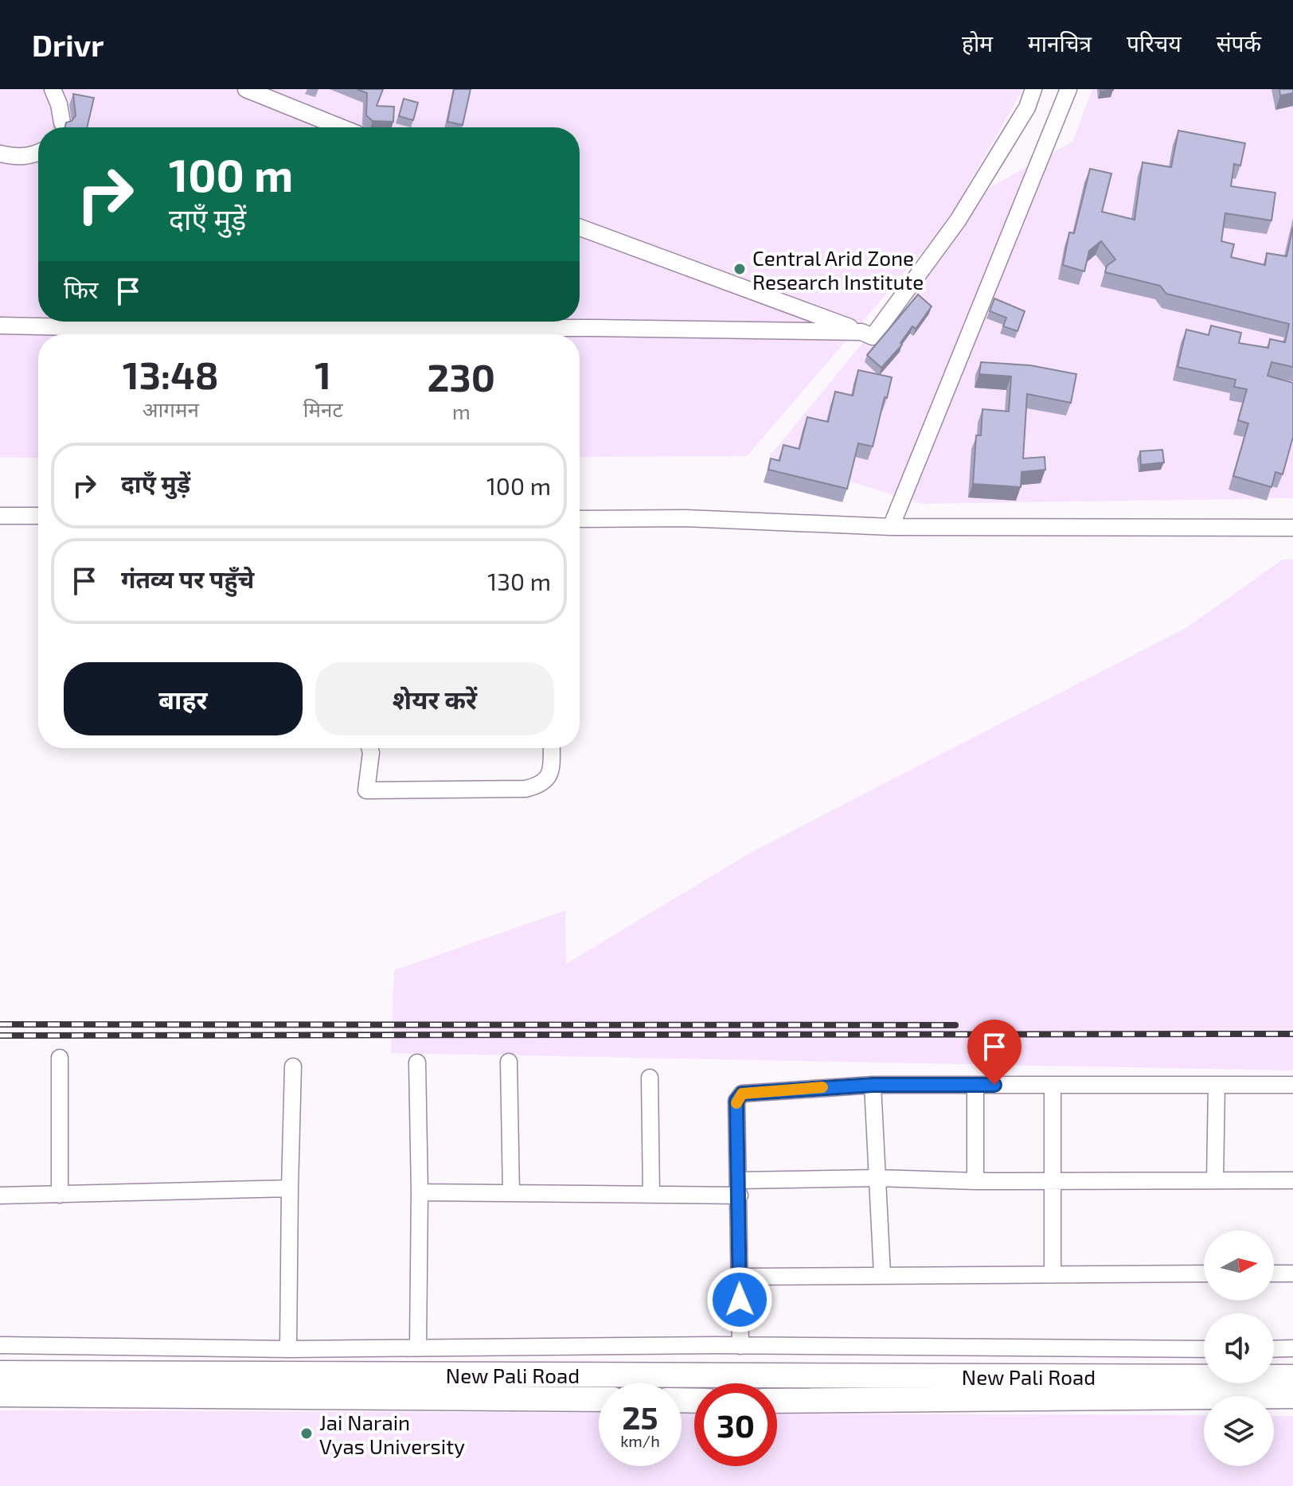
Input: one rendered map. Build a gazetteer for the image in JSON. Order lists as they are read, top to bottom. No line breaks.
{"streets":{"highway":["New Pali Road"]},"places":["Central Arid Zone Research Institute","Jai Narain Vyas University"],"north":"right","page":{"header":"Drivr","nav":["होम","मानचित्र","परिचय","संपर्क"],"turn":["100 m","दाएँ मुड़ें"],"then":"फिर","eta":["13:48","आगमन","1","मिनट","230","m"],"list":[{"name":"दाएँ मुड़ें","value":"100 m"},{"name":"गंतव्य पर पहुँचे","value":"130 m"}],"buttons":["बाहर","शेयर करें"],"speed":"25 km/h","limit":"30"}}
